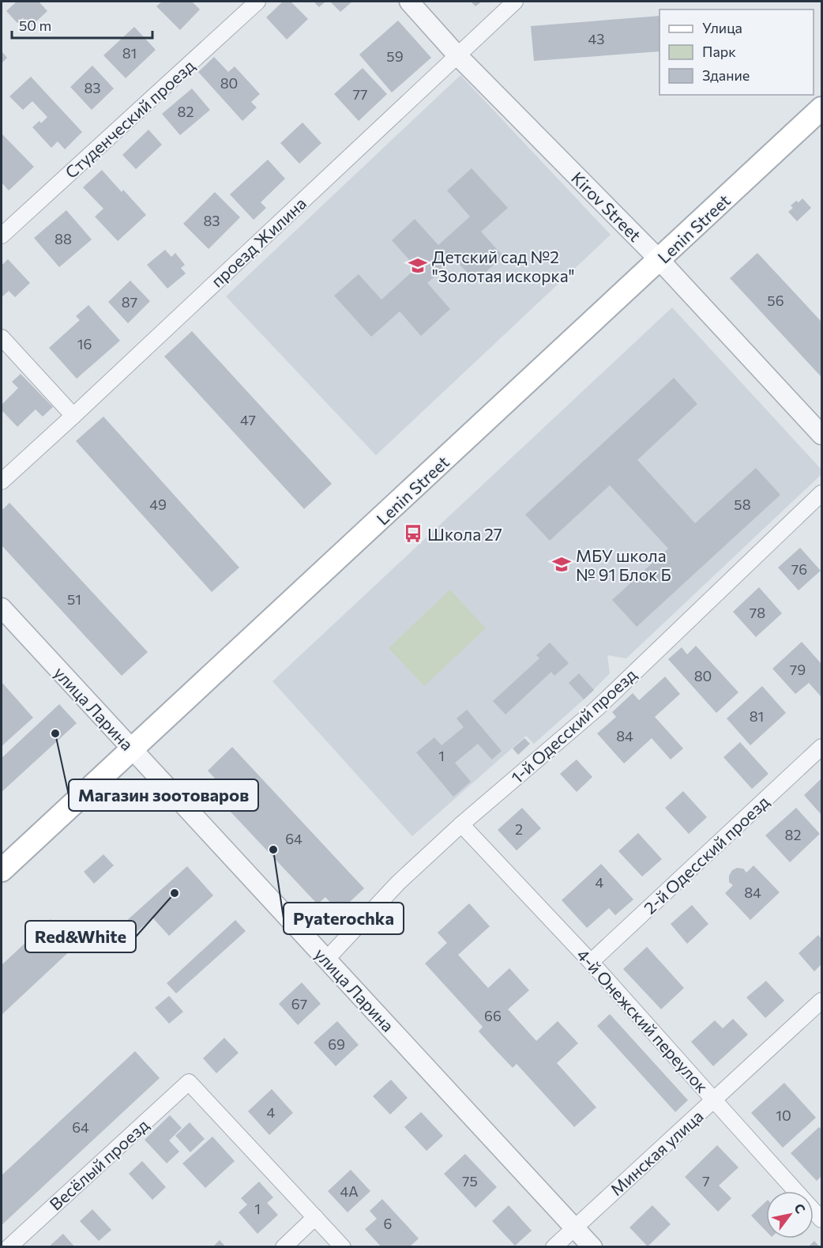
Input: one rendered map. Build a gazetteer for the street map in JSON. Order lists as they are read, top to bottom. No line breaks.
{"streets":{"main road":["Lenin Street"],"street":["Студенческий проезд","Kirov Street","проезд Жилина","улица Ларина","1-й Одесский проезд","2-й Одесский проезд","4-й Онежский переулок","Минская улица","Весёлый проезд"]},"crossings":[["Kirov Street","Lenin Street"],["Kirov Street","проезд Жилина"],["Lenin Street","улица Ларина"],["улица Ларина","1-й Одесский проезд"],["улица Ларина","Минская улица"],["1-й Одесский проезд","4-й Онежский переулок"],["2-й Одесский проезд","4-й Онежский переулок"],["4-й Онежский переулок","Минская улица"]],"places":{"school or university":["Детский сад №2 \"Золотая искорка\"","МБУ школа № 91 Блок Б"],"bus stop":["Школа 27"],"other":["Магазин зоотоваров","Pyaterochka","Red&White"]},"house_numbers":["43","81","59","80","83","77","82","83","88","56","87","16","47","49","58","76","51","78","79","80","81","84","1","2","82","64","4","84","67","66","69","4","10","64","75","7","4А","1","6"],"legend":["Улица","Парк","Здание"],"scale_bar":"50 m","north":"top right"}
